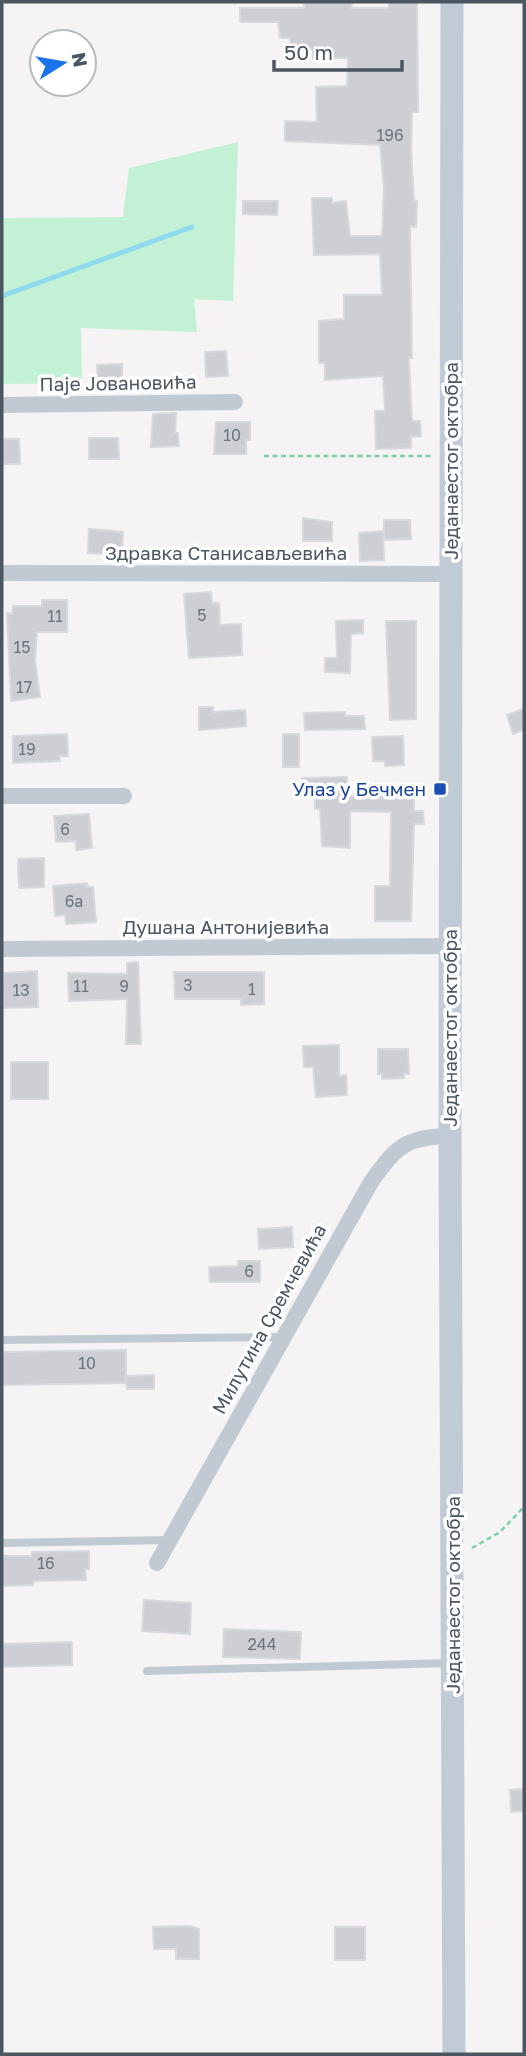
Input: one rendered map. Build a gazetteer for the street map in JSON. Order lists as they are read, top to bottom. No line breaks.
{"streets":{"main road":["Једанаестог октобра"],"street":["Паје Јовановића","Здравка Станисављевића","Душана Антонијевића","Милутина Сремчевића"]},"crossings":[["Једанаестог октобра","Здравка Станисављевића"],["Једанаестог октобра","Душана Антонијевића"],["Једанаестог октобра","Милутина Сремчевића"]],"places":{"transit":["Улаз у Бечмен"]},"house_numbers":["196","10","5","11","15","17","19","6","6a","3","11","9","1","13","6","10","16","244"],"scale_bar":"50 m","north":"right"}
